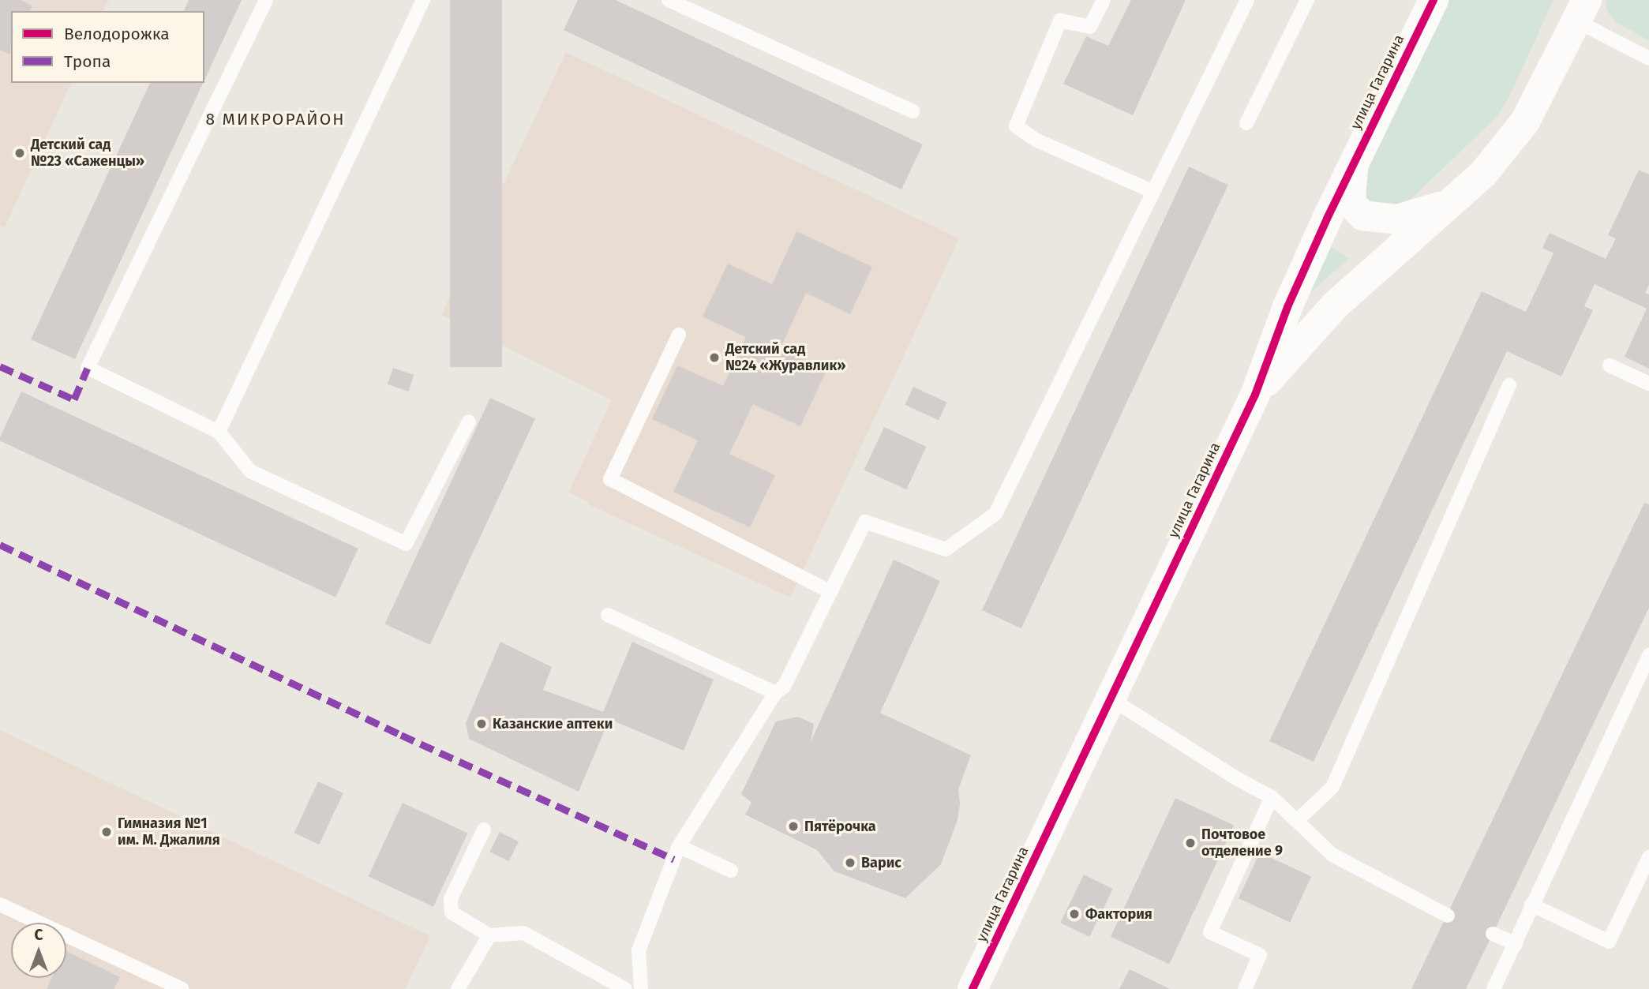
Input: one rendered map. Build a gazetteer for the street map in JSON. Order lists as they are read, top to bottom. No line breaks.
{"streets":{"street":["улица Гагарина"]},"districts":["8 МИКРОРАЙОН"],"places":["Детский сад №23 «Саженцы»","Детский сад №24 «Журавлик»","Казанские аптеки","Пятёрочка","Гимназия №1 им. М. Джалиля","Почтовое отделение 9","Варис","Фактория"],"legend":["Велодорожка","Тропа"],"north":"top"}
